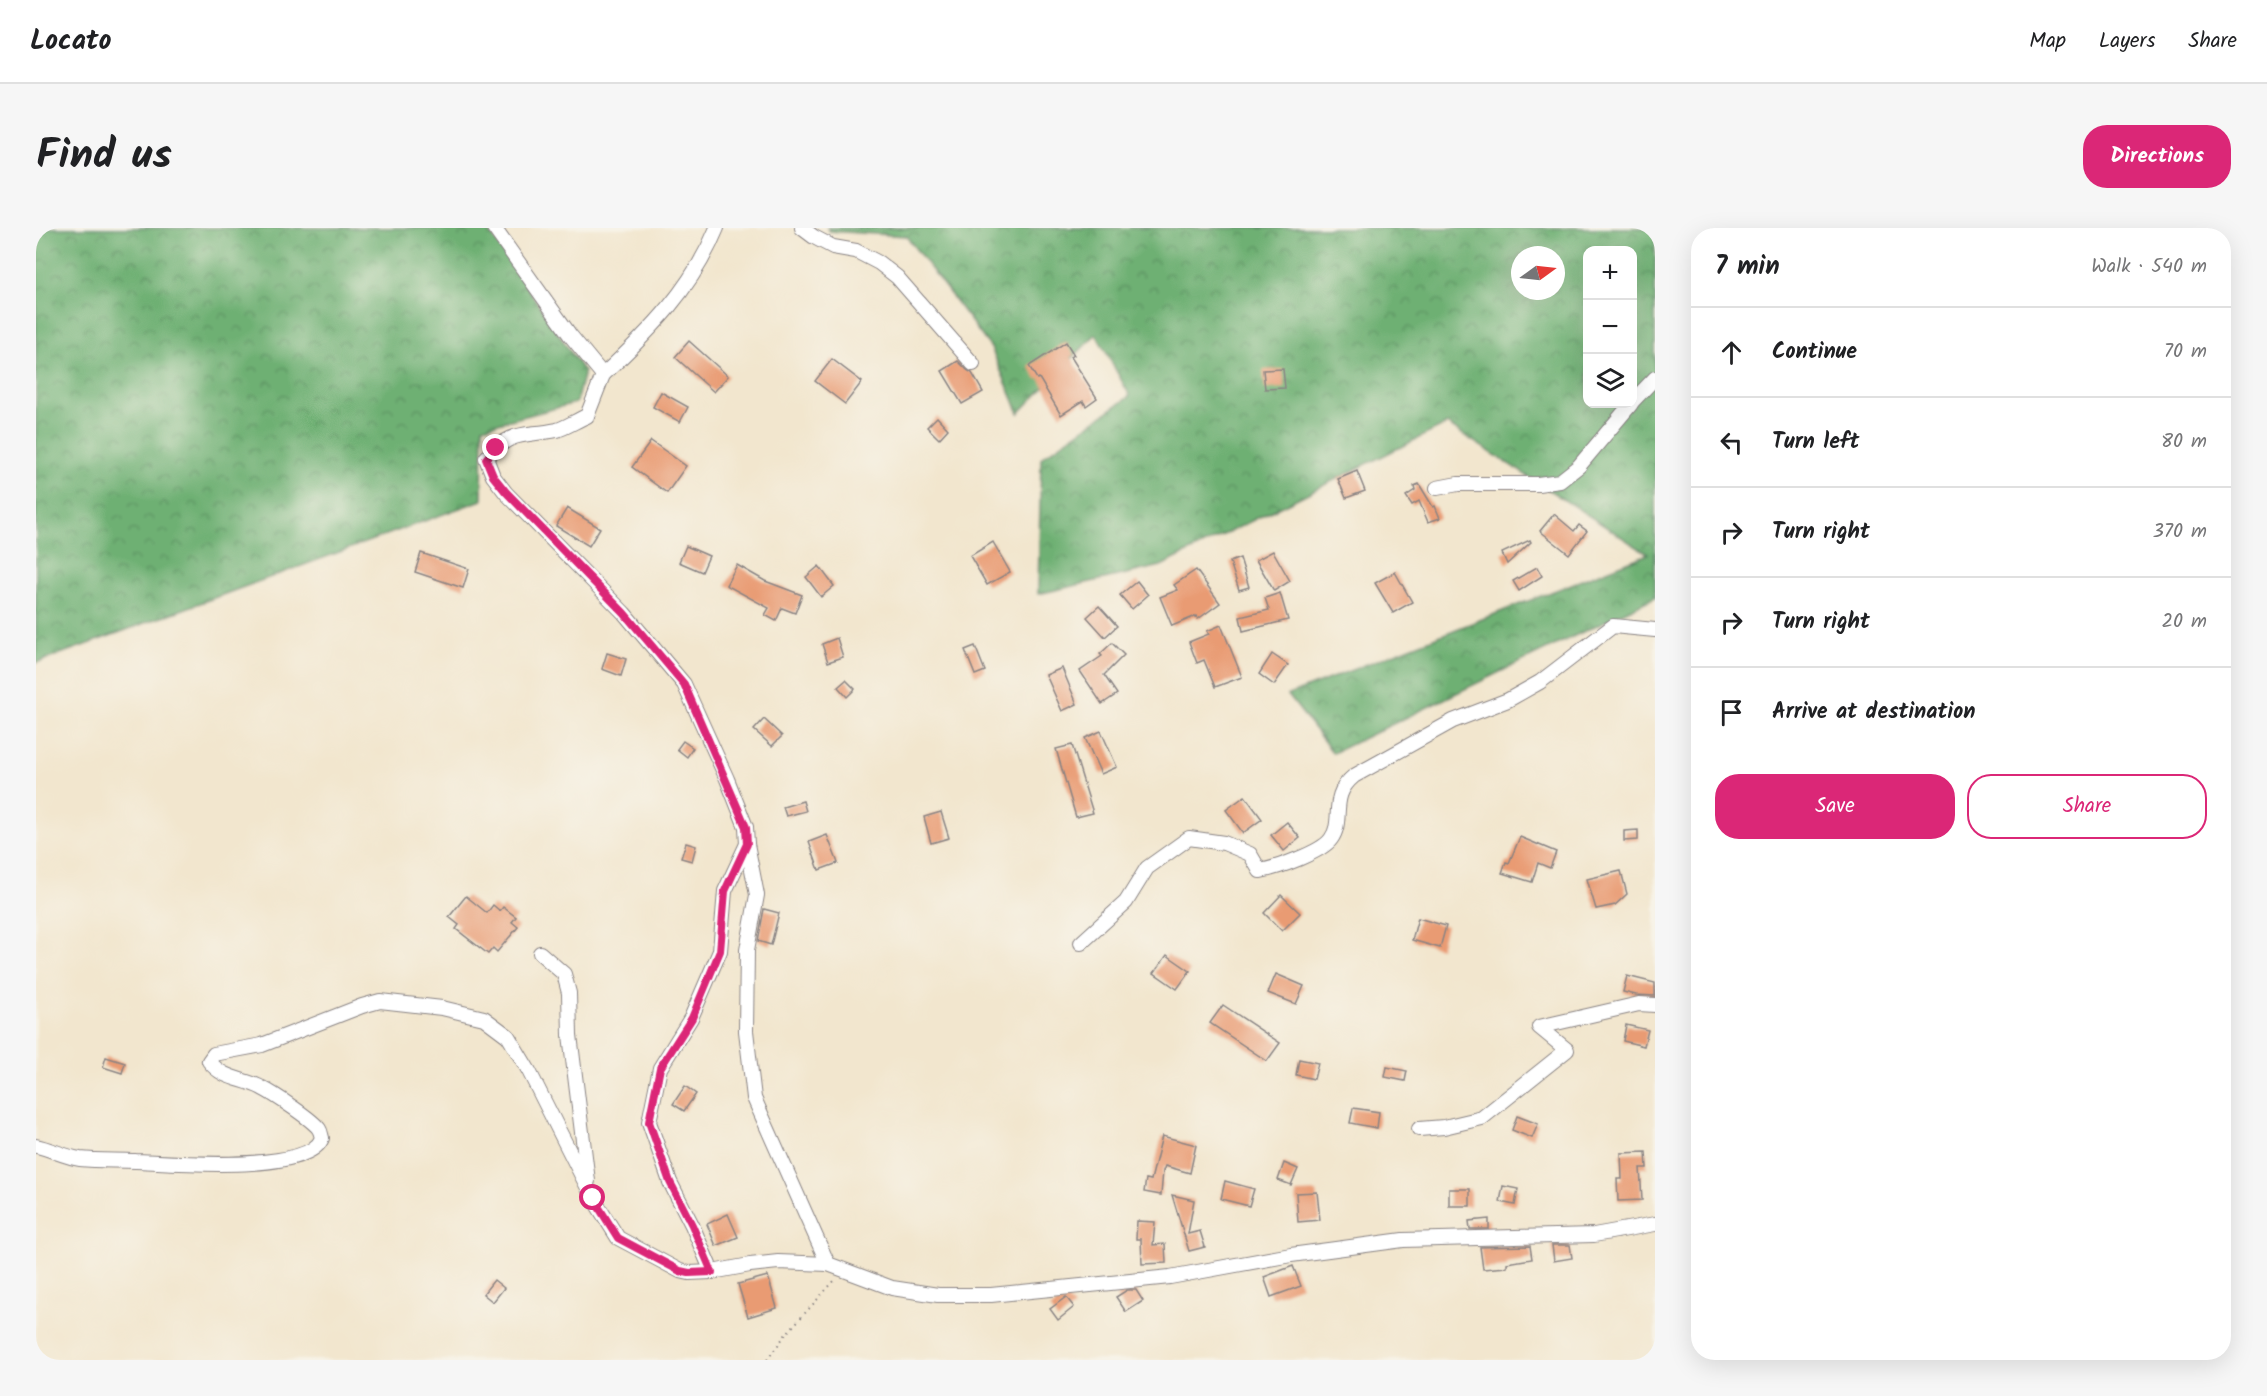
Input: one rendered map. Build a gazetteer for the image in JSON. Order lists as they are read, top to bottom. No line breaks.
{"north":"right","page":{"header":"Locato","nav":["Map","Layers","Share"],"title":"Find us","buttons":["Directions",["Save","Share"]],"heading":["7 min","Walk · 540 m"],"map_buttons":["+","−"],"list":[["Continue","70 m"],["Turn left","80 m"],["Turn right","370 m"],["Turn right","20 m"],"Arrive at destination"]}}
